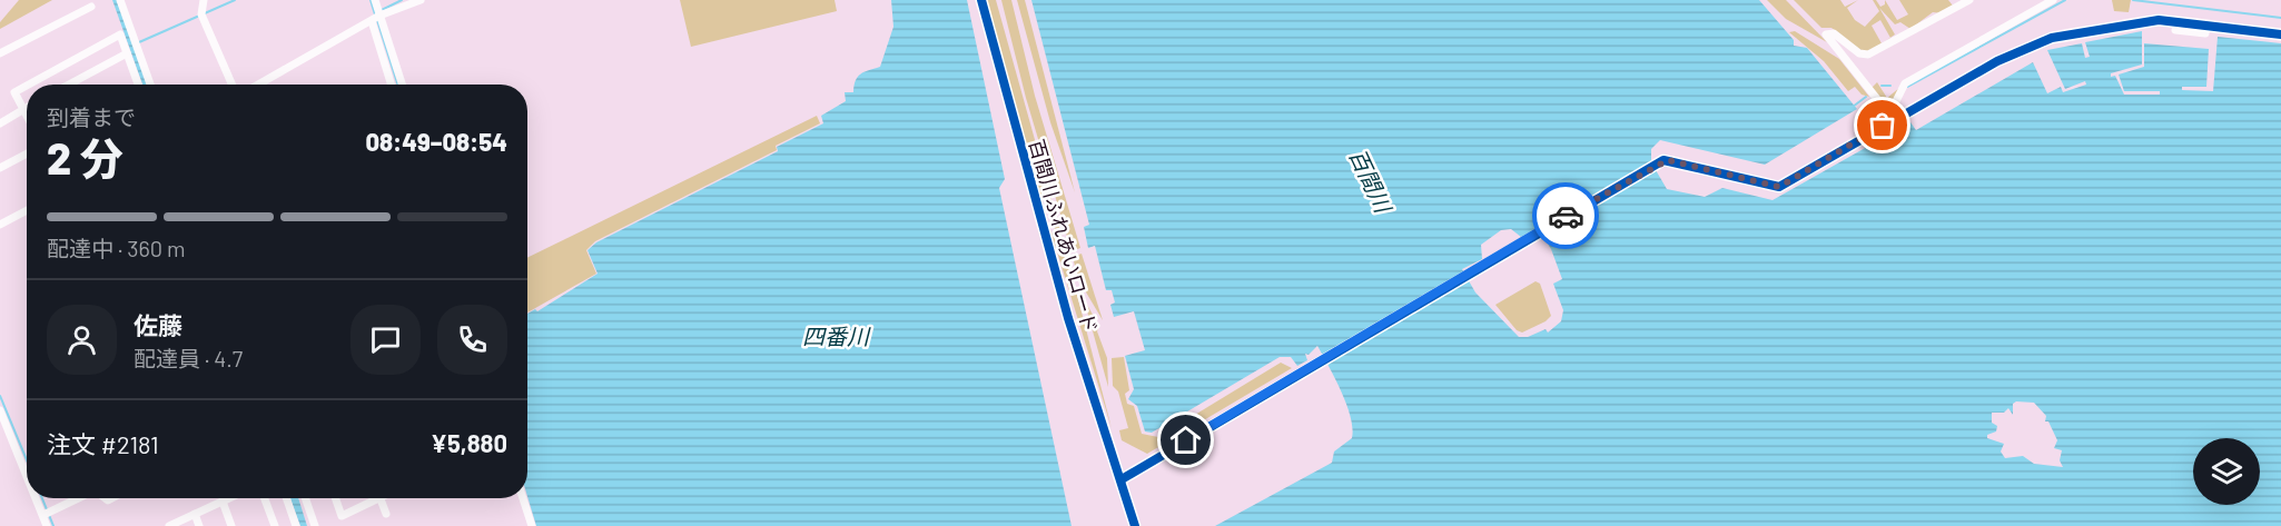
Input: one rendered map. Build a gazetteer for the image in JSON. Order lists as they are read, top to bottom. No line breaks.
{"streets":{"street":["百間川ふれあいロード"]},"water":["百間川","四番川"],"page":{"heading":["2 分","到着まで","08:49–08:54"],"panel":["佐藤","配達員 · 4.7","注文 #2181","¥5,880"],"bar":"配達中 · 360 m"}}
